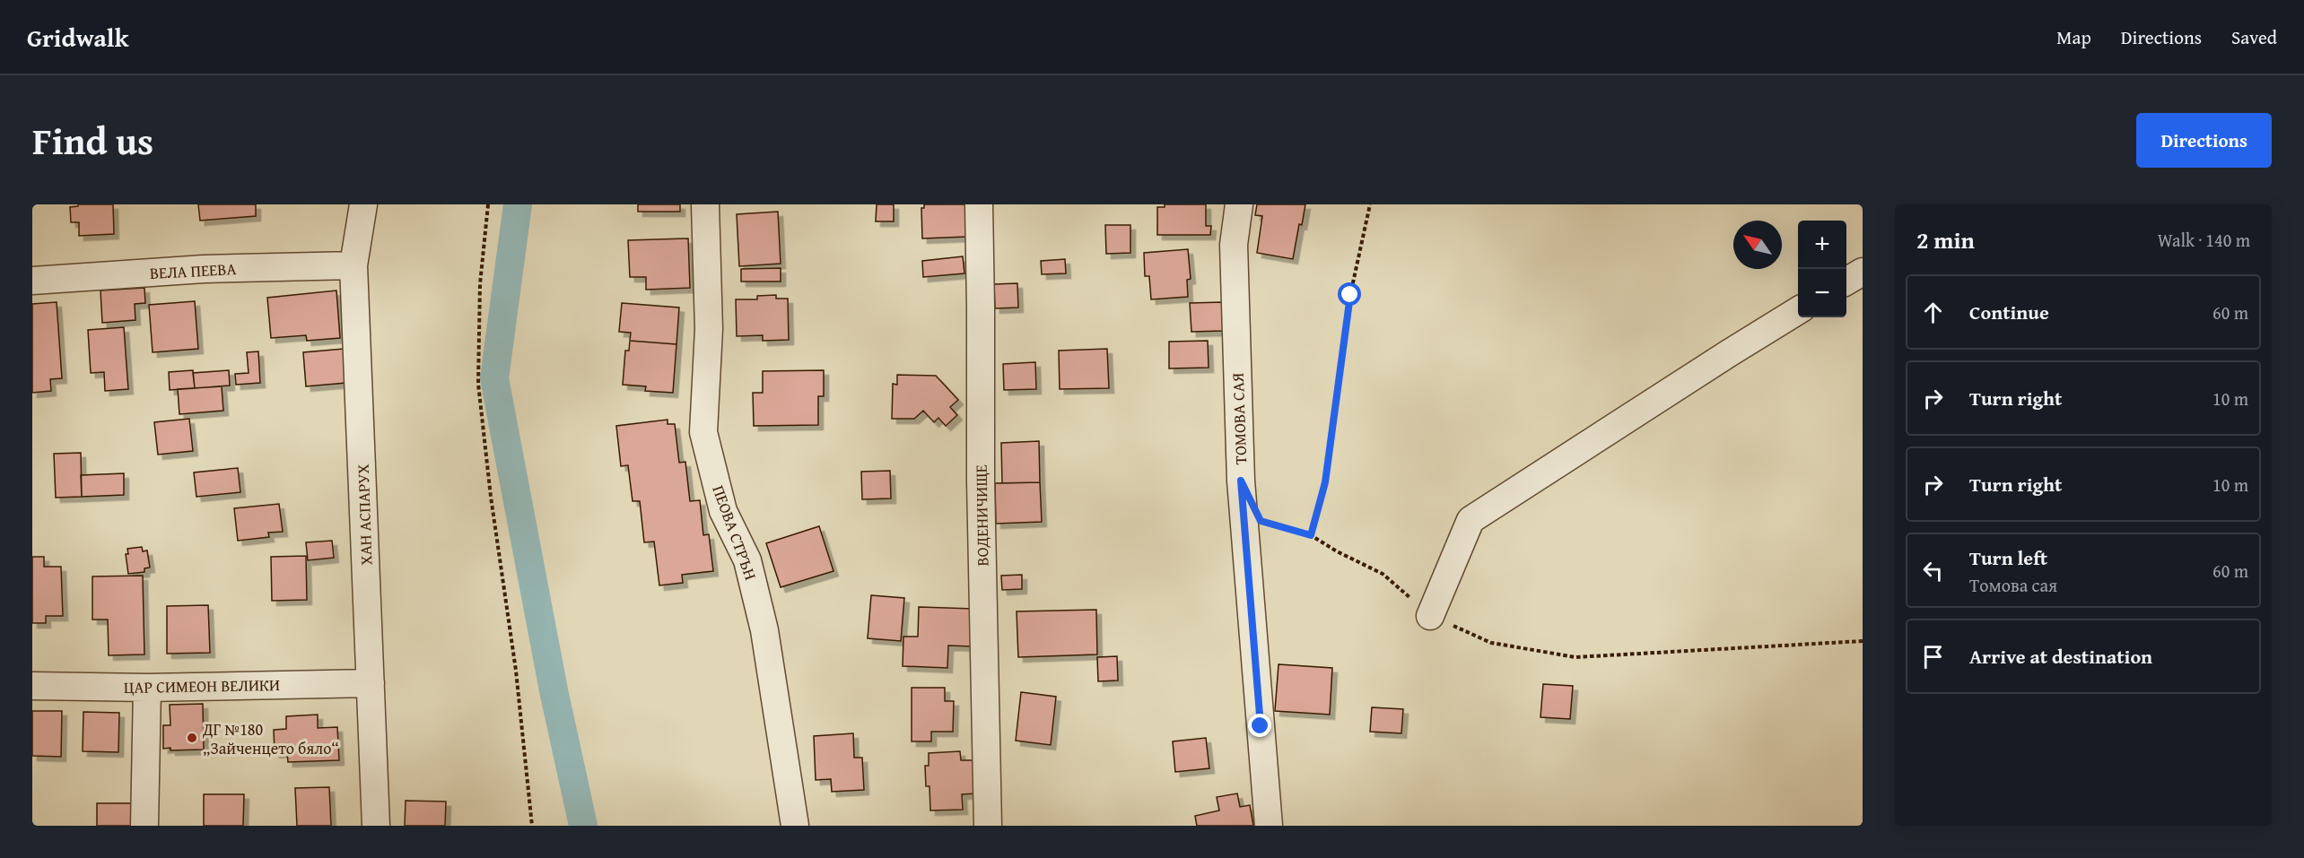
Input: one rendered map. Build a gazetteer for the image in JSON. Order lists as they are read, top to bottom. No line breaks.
{"streets":{"street":["ВЕЛА ПЕЕВА","ТОМОВА САЯ","ХАН АСПАРУХ","ВОДЕНИЧИЩЕ","ПЕОВА СТРЪН","ЦАР СИМЕОН ВЕЛИКИ"]},"crossings":[["ВЕЛА ПЕЕВА","ХАН АСПАРУХ"],["ХАН АСПАРУХ","ЦАР СИМЕОН ВЕЛИКИ"]],"places":["ДГ №180 „Зайченцето бяло“"],"north":"top left","page":{"header":"Gridwalk","nav":["Map","Directions","Saved"],"title":"Find us","buttons":"Directions","heading":["2 min","Walk · 140 m"],"map_buttons":["+","−"],"list":[["Continue","60 m"],["Turn right","10 m"],["Turn right","10 m"],["Turn left","Томова сая","60 m"],"Arrive at destination"]}}
